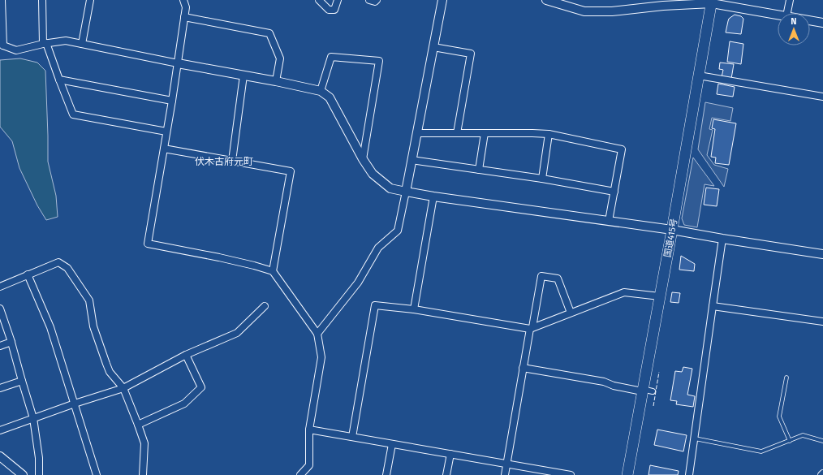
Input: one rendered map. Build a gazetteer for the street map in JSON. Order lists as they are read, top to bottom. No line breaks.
{"streets":{"highway":["国道415号"]},"districts":["伏木古府元町"],"north":"top"}
